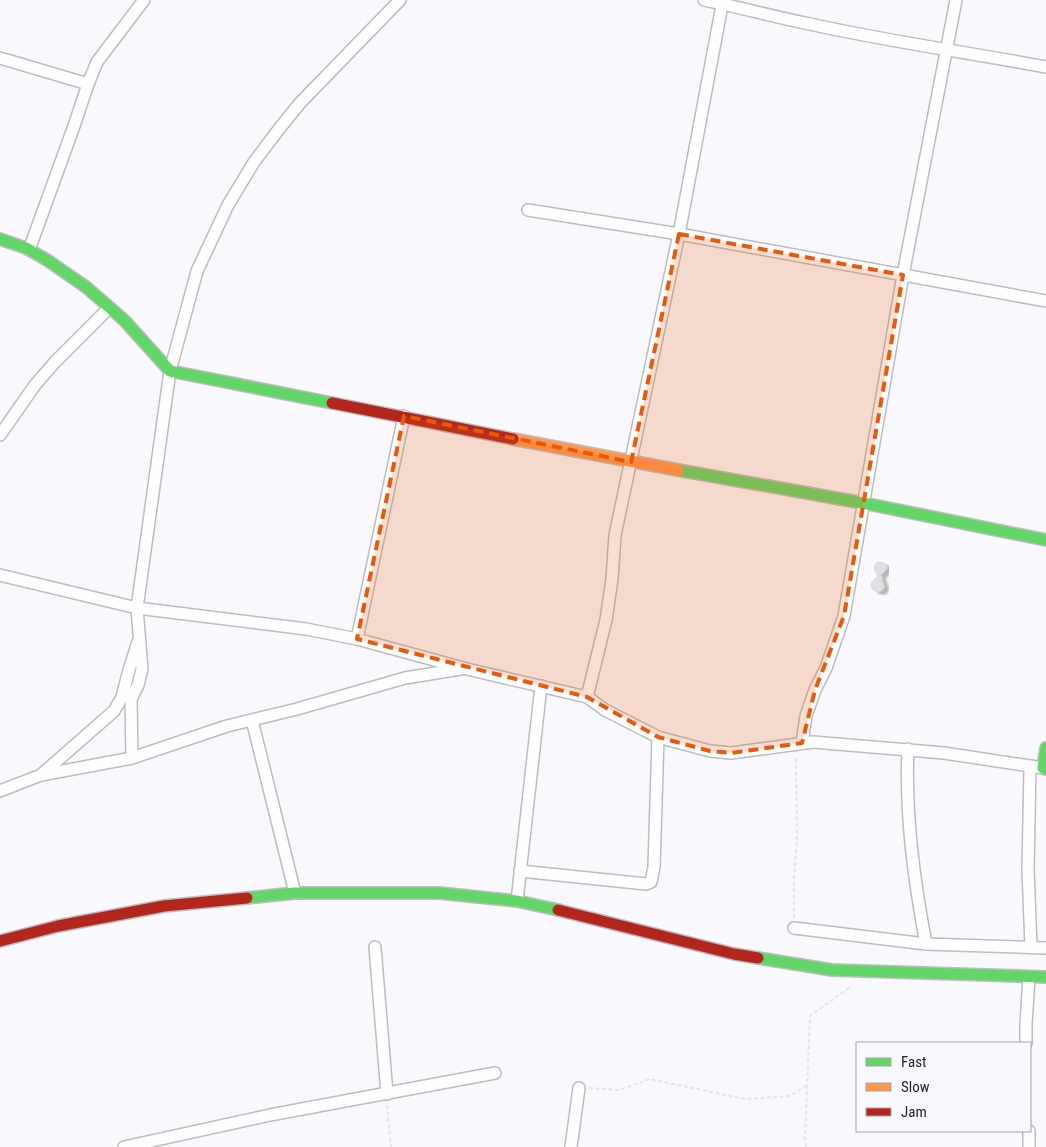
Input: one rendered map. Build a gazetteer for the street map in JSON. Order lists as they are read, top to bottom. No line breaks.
{"legend":["Fast","Slow","Jam"]}
